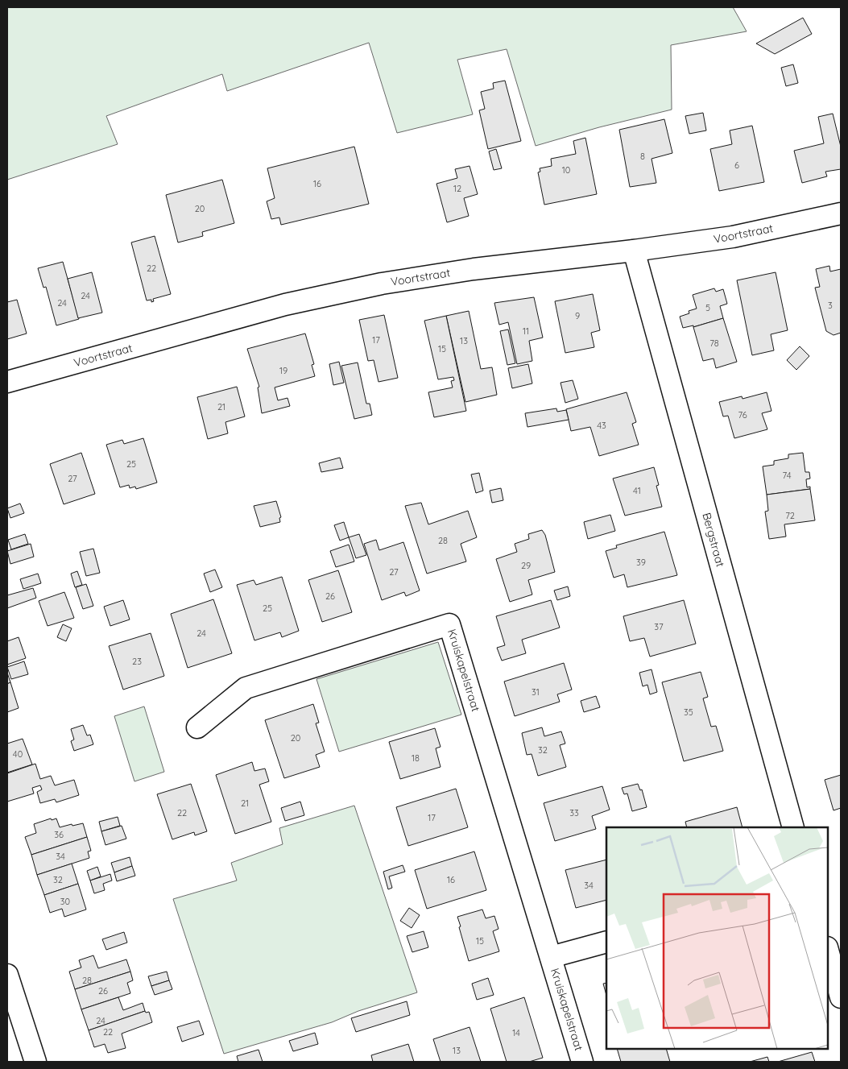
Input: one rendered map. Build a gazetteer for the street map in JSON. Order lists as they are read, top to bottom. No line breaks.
{"streets":{"street":["Voortstraat","Bergstraat","Kruiskapelstraat"]},"crossings":[["Voortstraat","Bergstraat"]],"house_numbers":["8","6","10","16","12","20","22","24","24","3","5","9","11","17","13","78","15","19","21","76","43","25","74","27","41","72","28","39","29","27","26","25","37","24","23","31","35","20","32","40","18","21","22","33","17","36","34","32","16","34","30","15","28","26","24","22","14","13"]}
